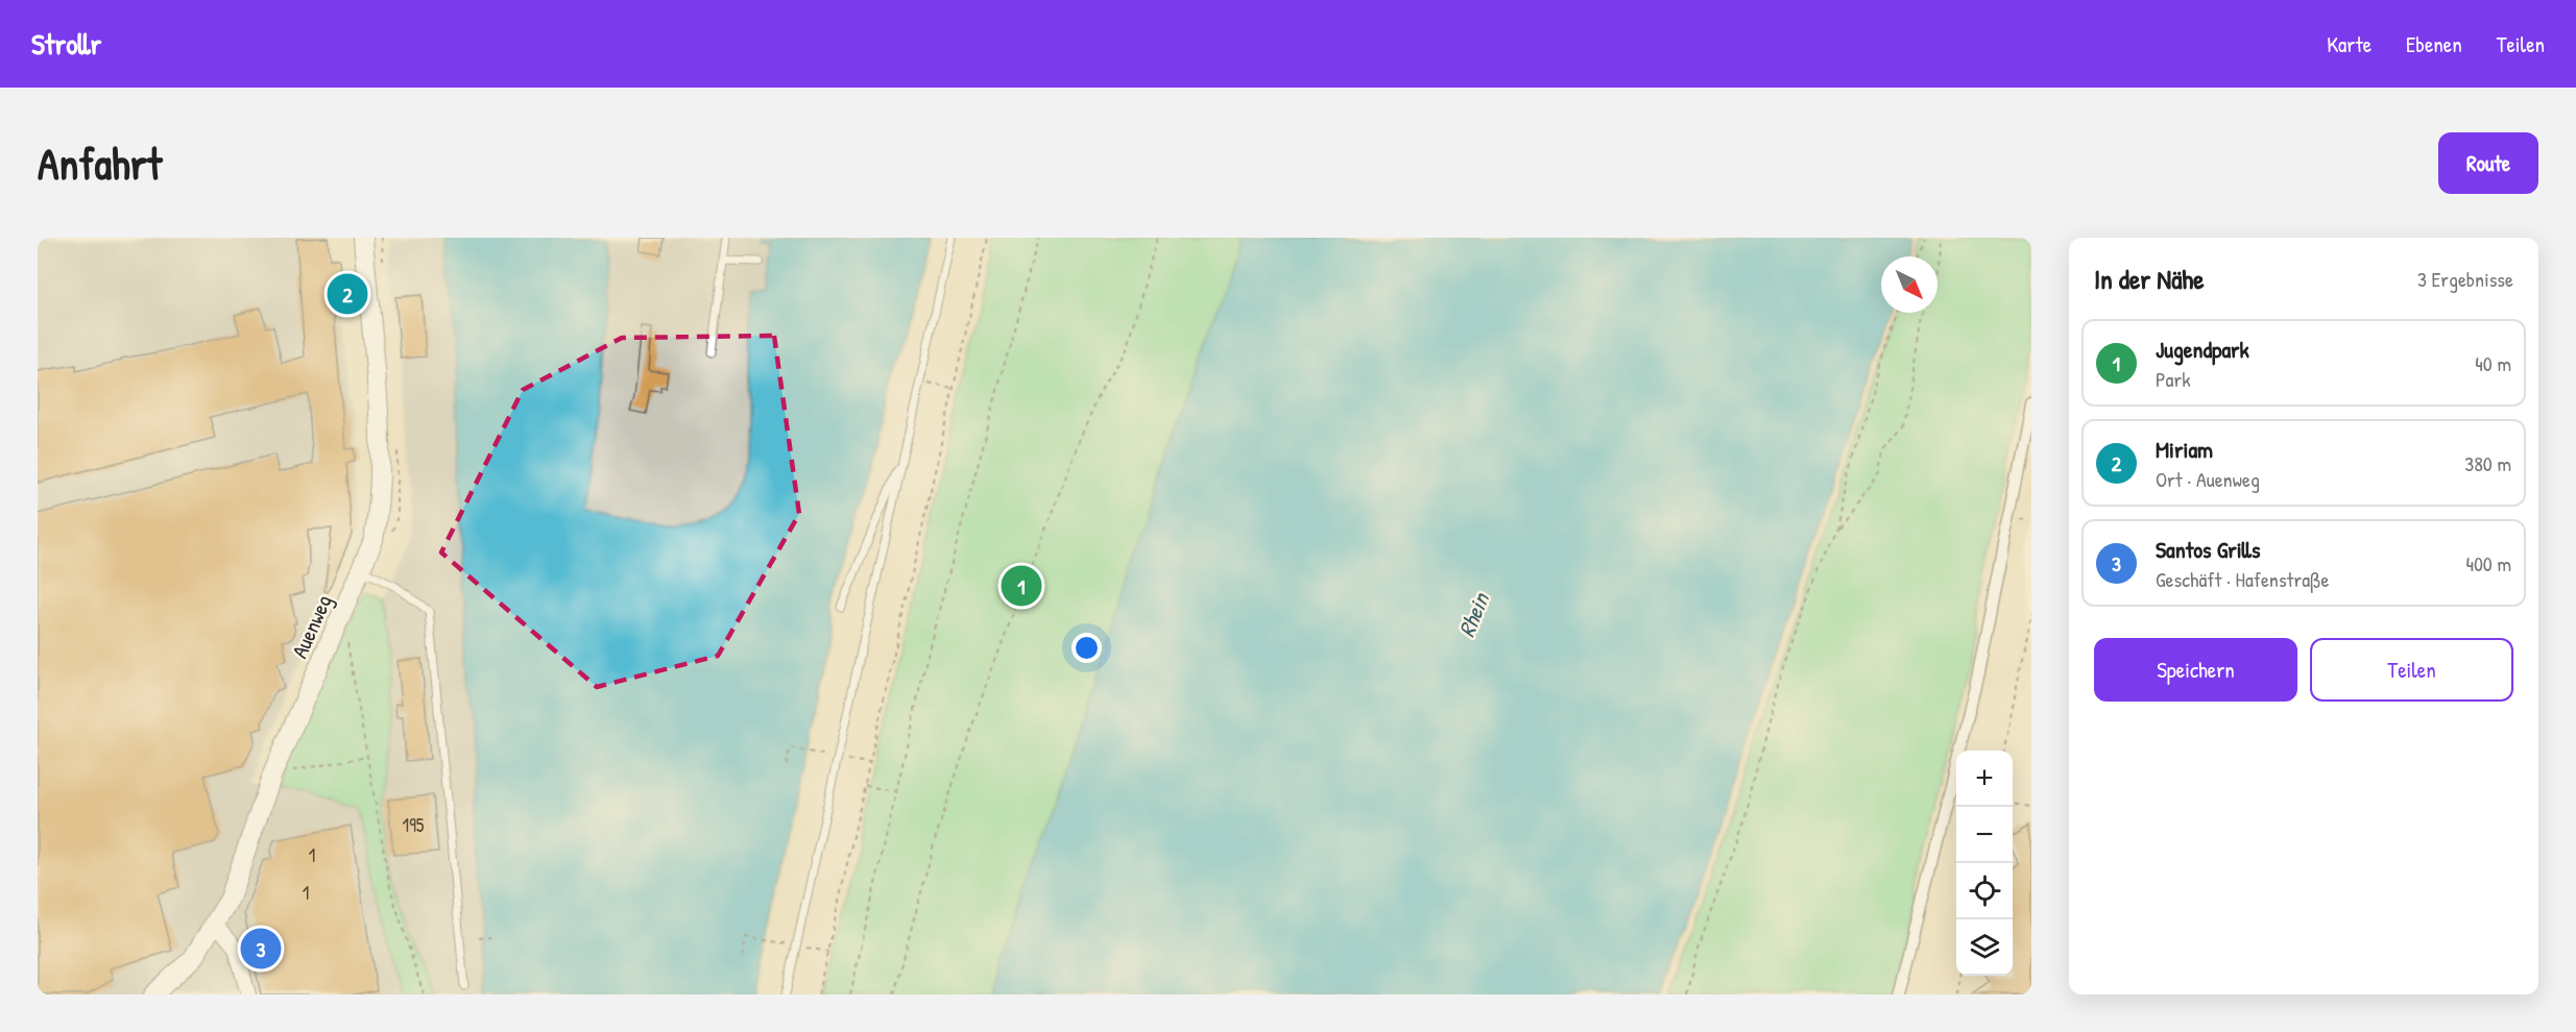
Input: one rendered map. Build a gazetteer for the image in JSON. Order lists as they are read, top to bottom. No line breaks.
{"streets":{"street":["Auenweg"]},"water":["Rhein"],"house_numbers":["195","1","1"],"north":"bottom right","page":{"header":"Strollr","nav":["Karte","Ebenen","Teilen"],"buttons":["Route",["Speichern","Teilen"]],"title":"Anfahrt","heading":["In der Nähe","3 Ergebnisse"],"pins":["2","1","3"],"list":[{"mark":"1","name":"Jugendpark","note":"Park","value":"40 m"},{"mark":"2","name":"Miriam","note":"Ort · Auenweg","value":"380 m"},{"mark":"3","name":"Santos Grills","note":"Geschäft · Hafenstraße","value":"400 m"}],"map_buttons":["+","−"]}}
